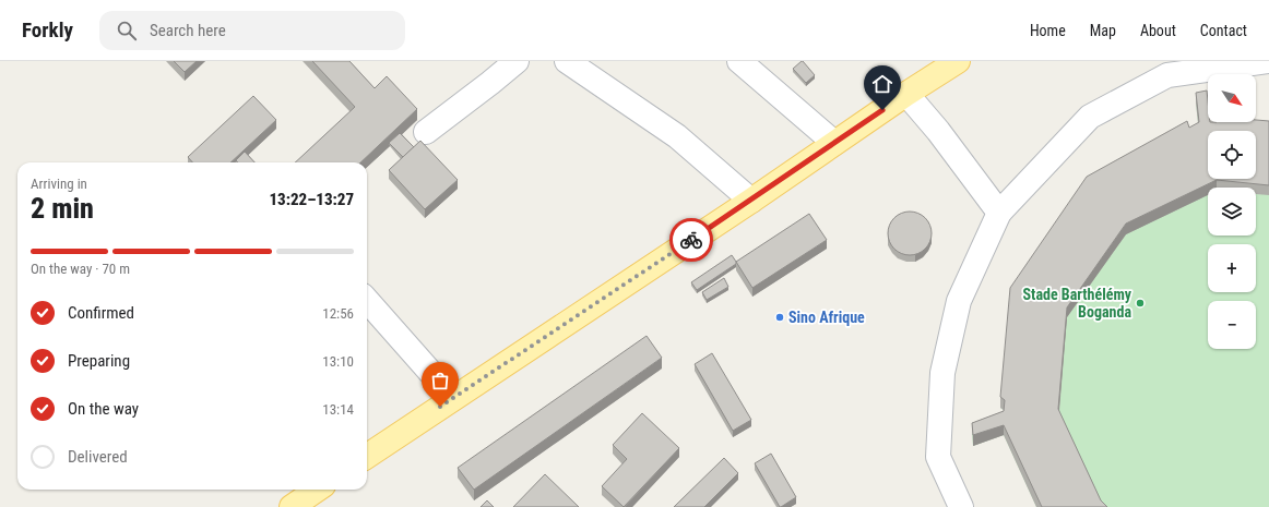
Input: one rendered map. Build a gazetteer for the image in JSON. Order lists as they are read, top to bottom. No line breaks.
{"places":["Stade Barthélémy Boganda","Sino Afrique"],"north":"bottom right","page":{"header":"Forkly","search":"Search here","nav":["Home","Map","About","Contact"],"map_buttons":["+","−"],"heading":["2 min","Arriving in","13:22–13:27"],"bar":"On the way · 70 m","list":[["Confirmed","12:56"],["Preparing","13:10"],["On the way","13:14"],"Delivered"]}}
